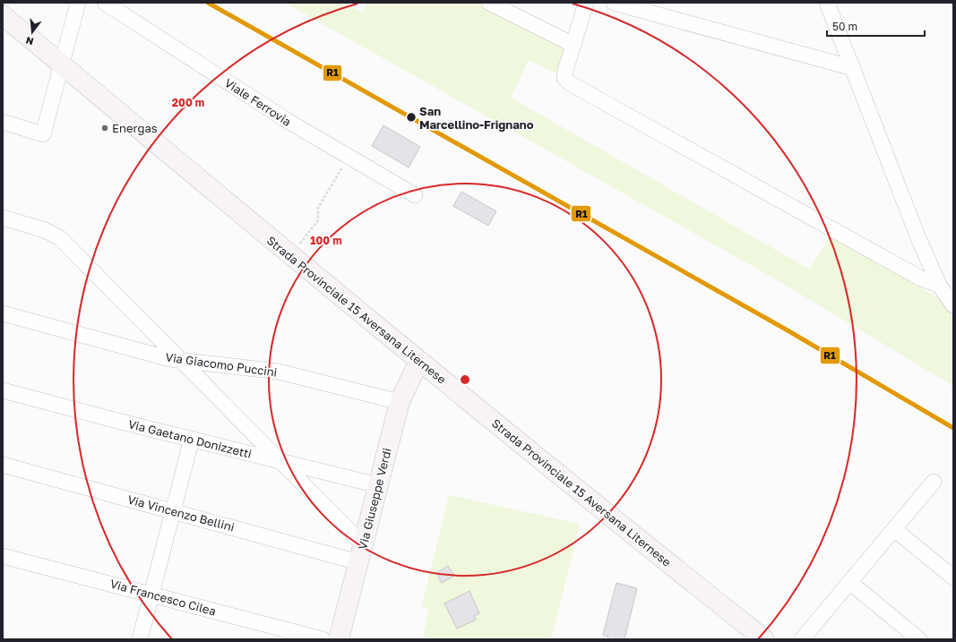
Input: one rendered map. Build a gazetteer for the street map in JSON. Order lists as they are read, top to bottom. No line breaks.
{"streets":{"main road":["Strada Provinciale 15 Aversana Liternese","Via Giuseppe Verdi"],"street":["Viale Ferrovia","Via Giacomo Puccini","Via Gaetano Donizzetti","Via Vincenzo Bellini","Via Francesco Cilea"]},"crossings":[["Strada Provinciale 15 Aversana Liternese","Via Giuseppe Verdi"],["Via Giacomo Puccini","Via Giuseppe Verdi"],["Via Gaetano Donizzetti","Via Giuseppe Verdi"],["Via Giuseppe Verdi","Via Vincenzo Bellini"]],"places":["San Marcellino-Frignano","Energas"],"lines":["transit line R1"],"scale_bar":"50 m","north":"bottom","rings":["200 m","100 m"]}
